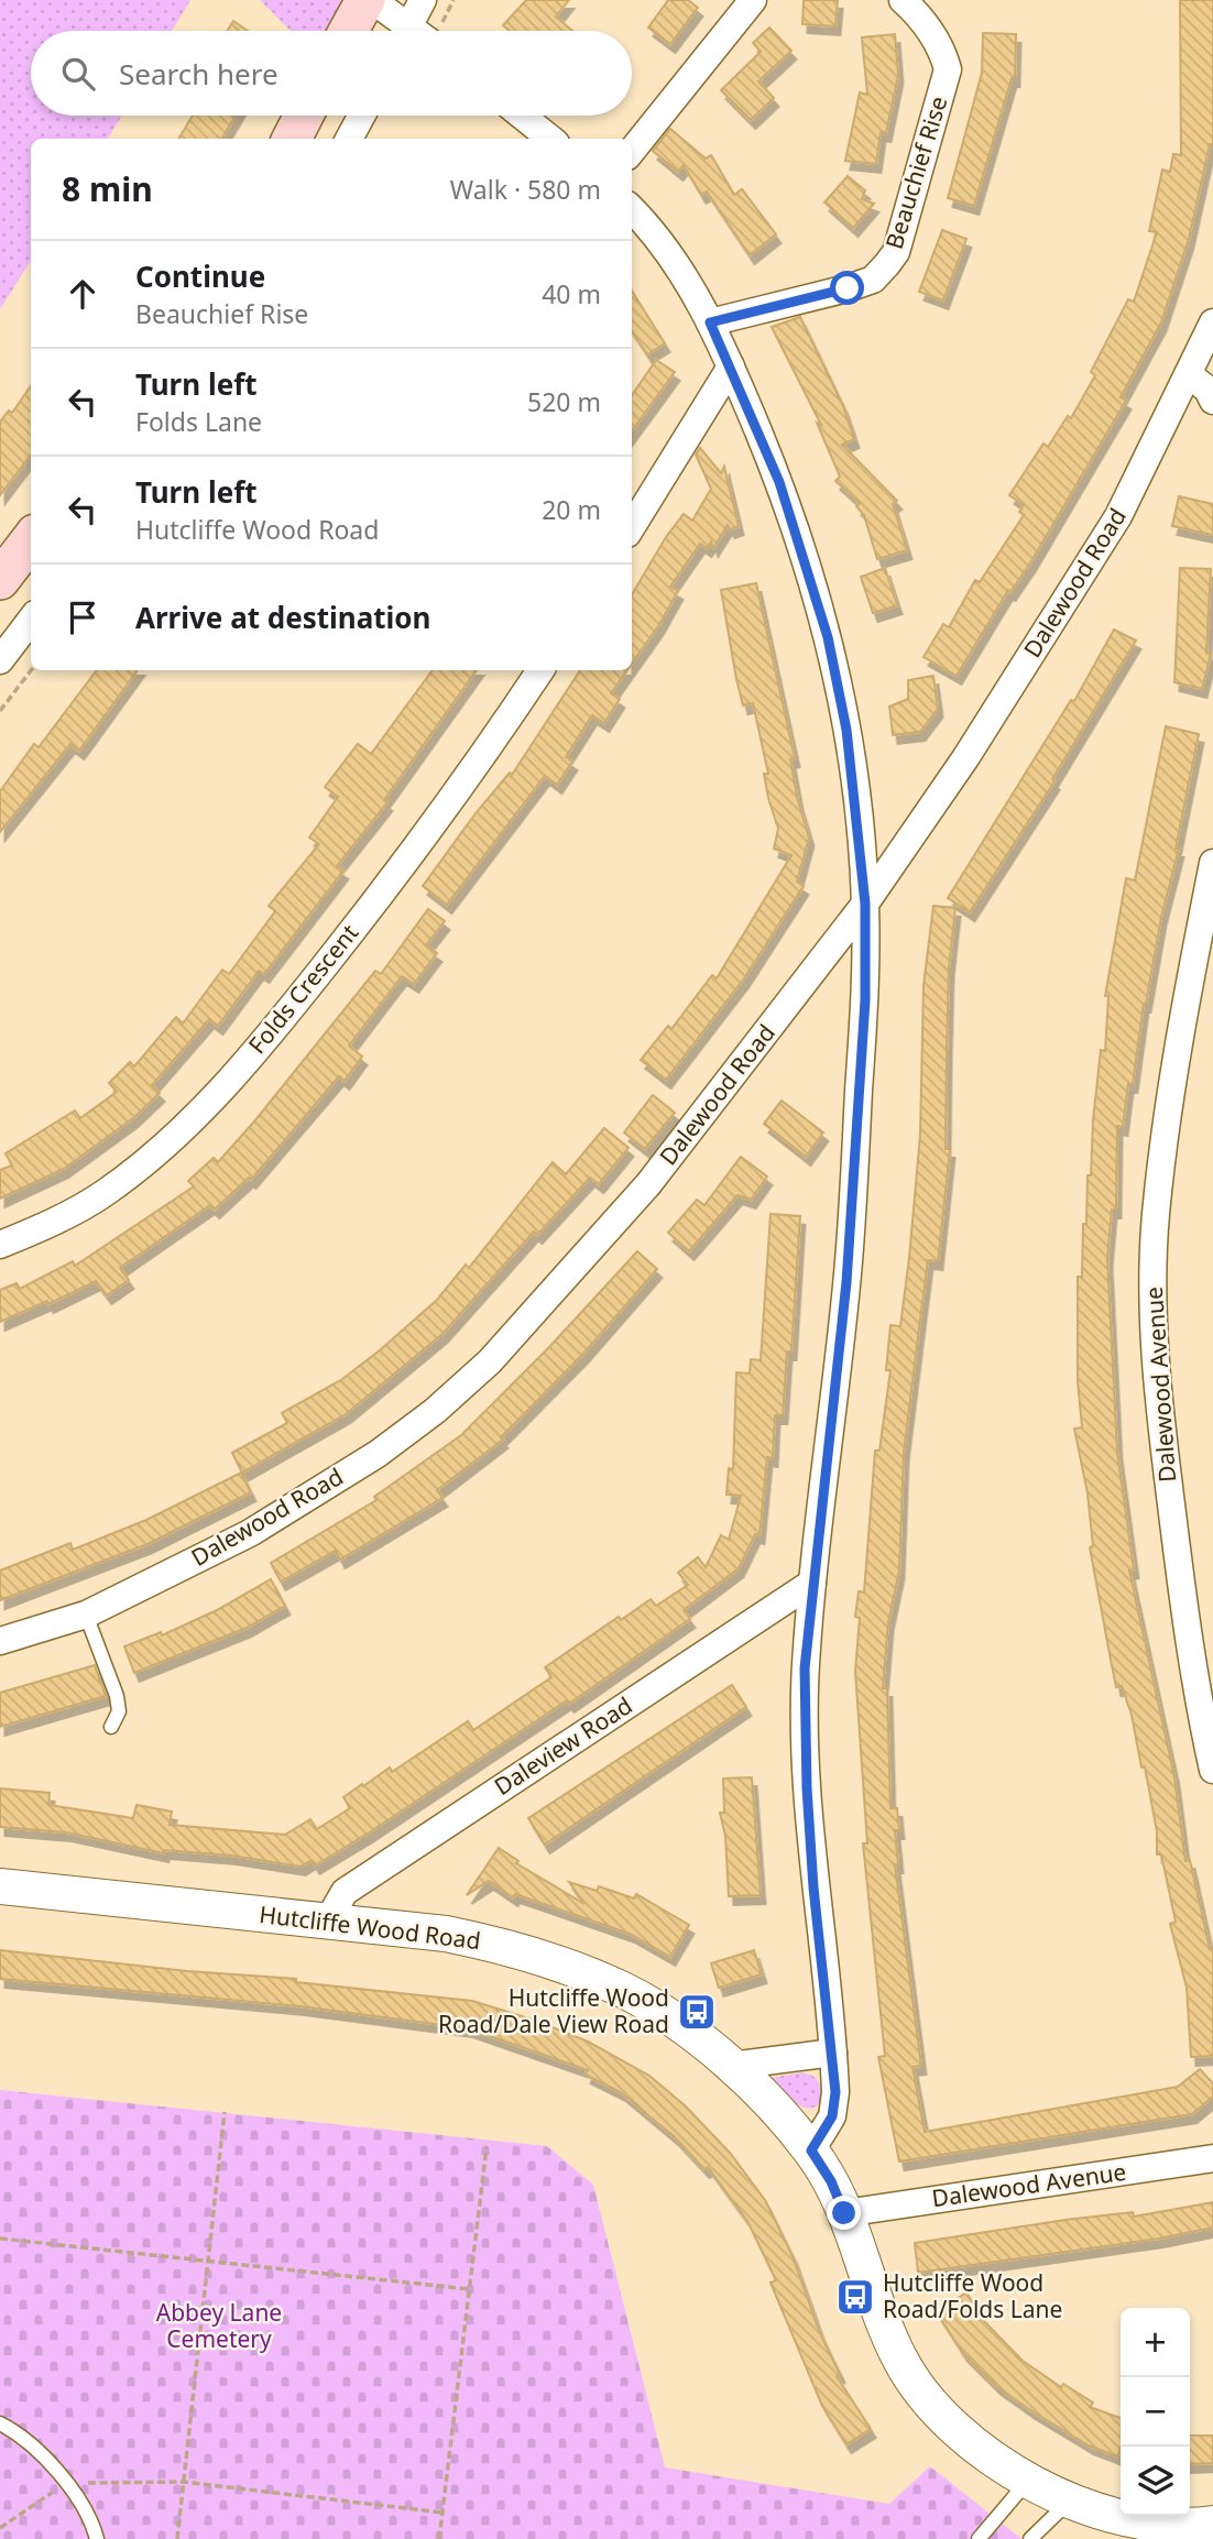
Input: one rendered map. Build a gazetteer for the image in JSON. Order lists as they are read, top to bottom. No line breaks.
{"streets":{"street":["Beauchief Rise","Dalewood Road","Folds Crescent","Dalewood Avenue","Daleview Road","Hutcliffe Wood Road"]},"crossings":[["Dalewood Avenue","Hutcliffe Wood Road"],["Daleview Road","Hutcliffe Wood Road"]],"parks":["Abbey Lane Cemetery"],"places":{"bus stop":["Hutcliffe Wood Road/Dale View Road","Hutcliffe Wood Road/Folds Lane"]},"page":{"search":"Search here","heading":["8 min","Walk · 580 m"],"list":[["Continue","Beauchief Rise","40 m"],["Turn left","Folds Lane","520 m"],["Turn left","Hutcliffe Wood Road","20 m"],"Arrive at destination"],"map_buttons":["+","−"]}}
